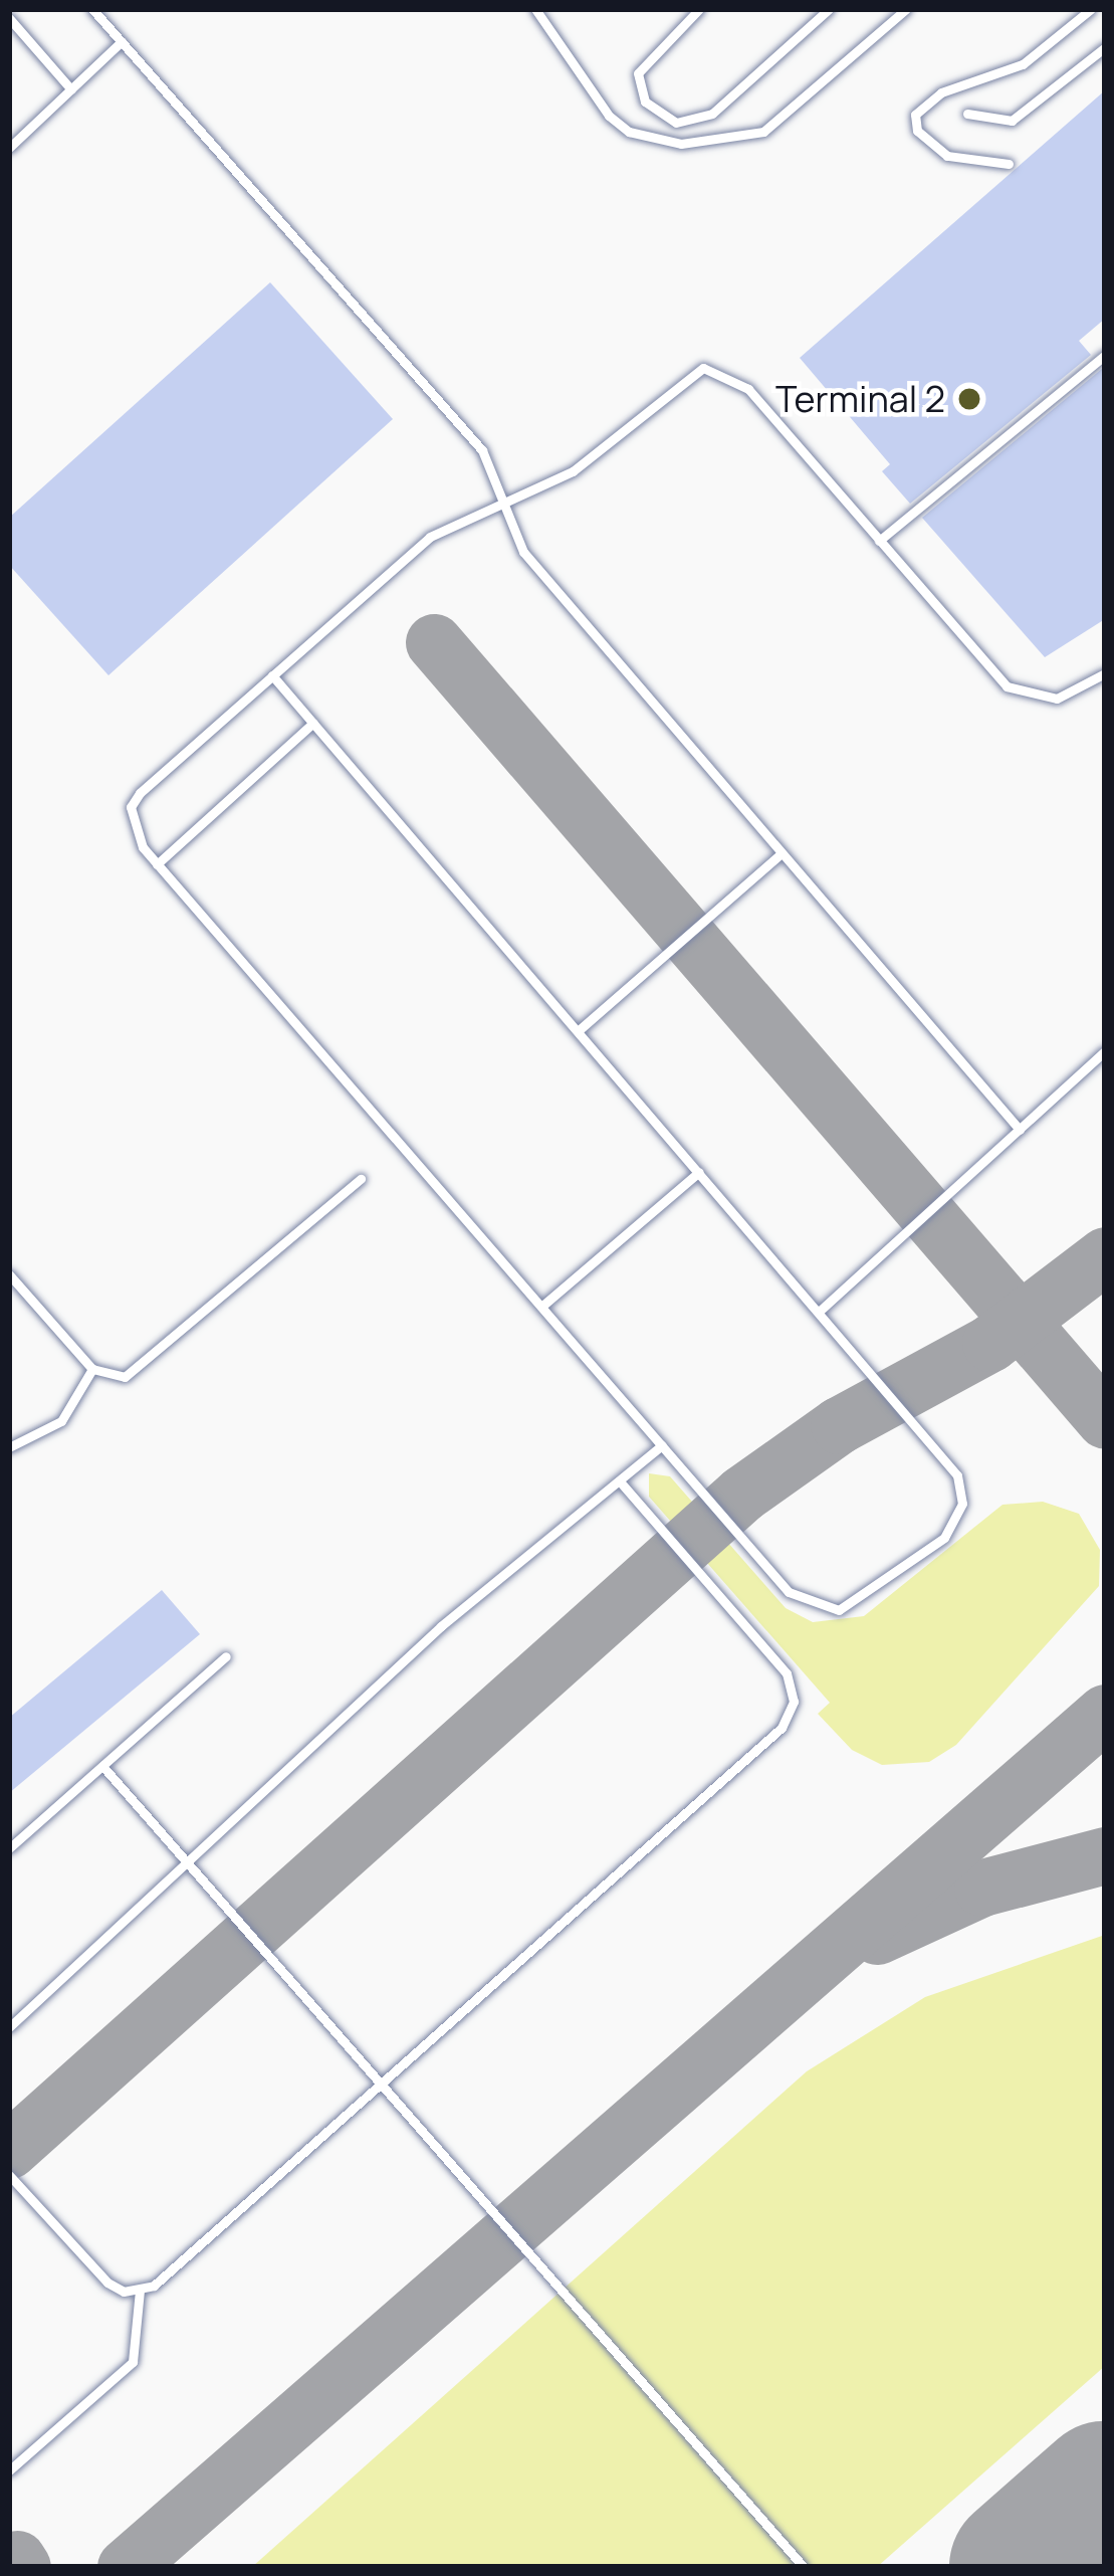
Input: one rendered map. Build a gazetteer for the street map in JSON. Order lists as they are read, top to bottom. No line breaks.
{"places":["Terminal 2"]}
